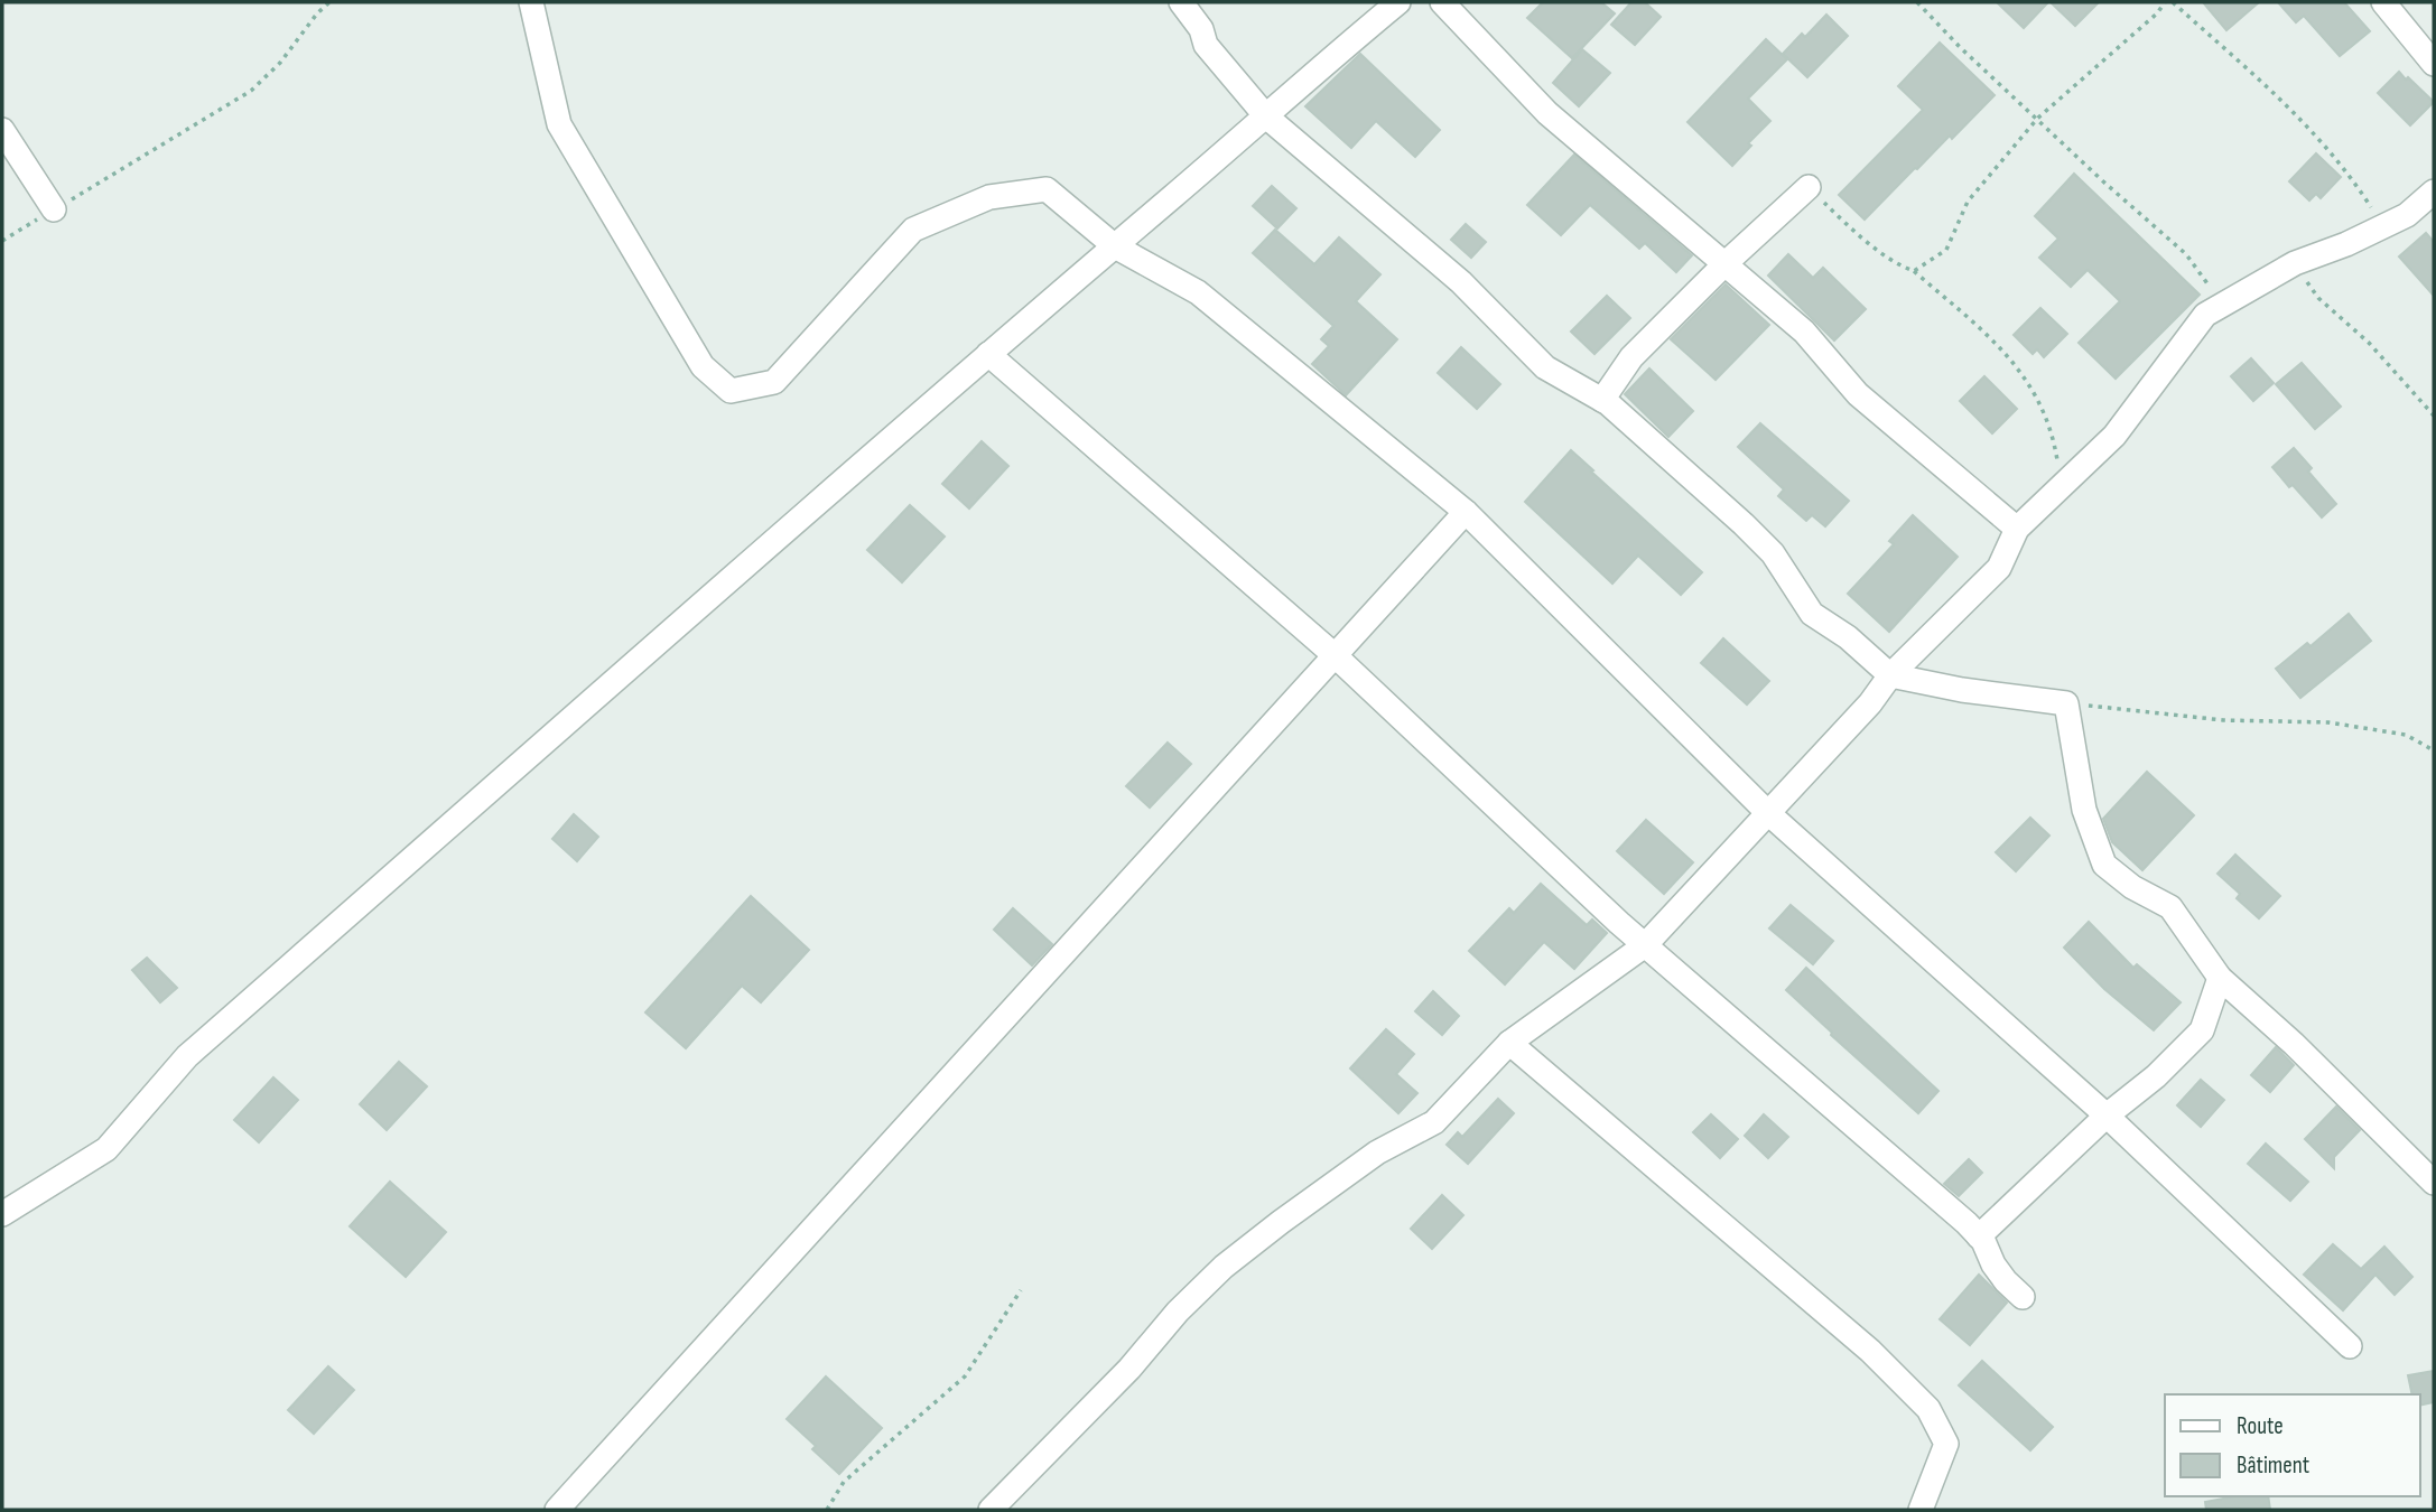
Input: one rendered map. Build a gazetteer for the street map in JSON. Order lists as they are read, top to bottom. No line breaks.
{"legend":["Route","Bâtiment"]}
